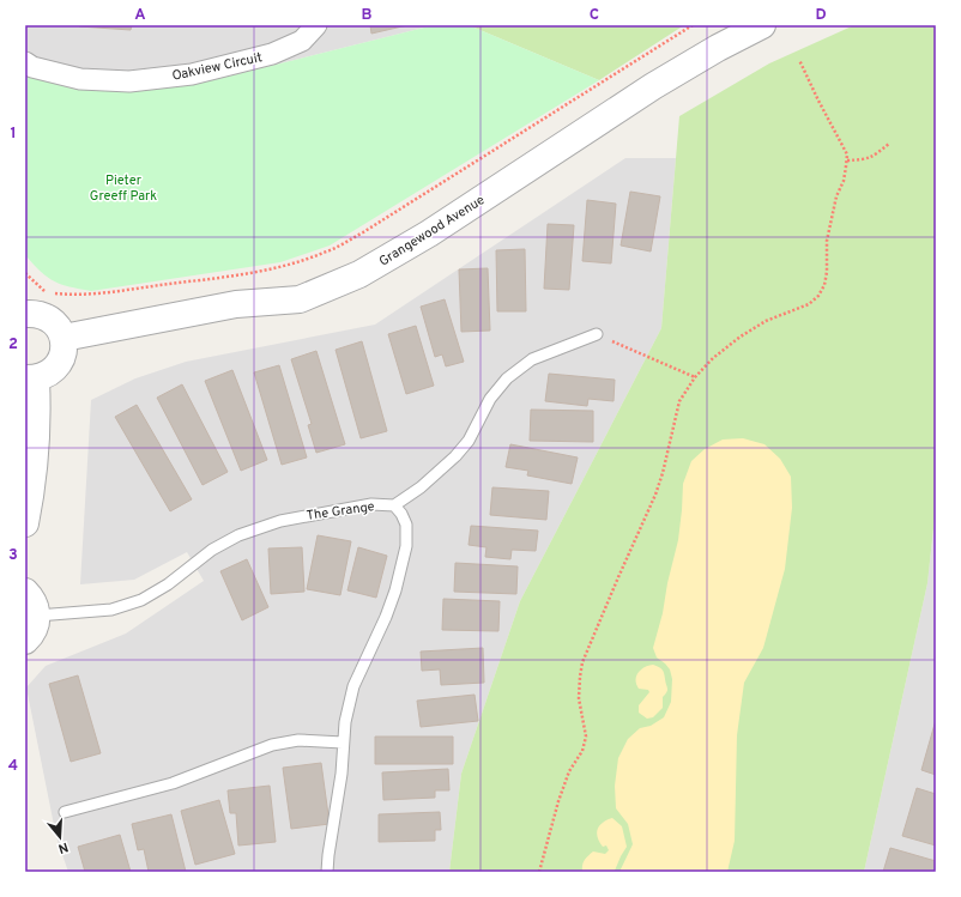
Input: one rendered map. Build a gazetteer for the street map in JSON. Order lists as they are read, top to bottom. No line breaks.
{"streets":{"street":["Oakview Circuit","Grangewood Avenue"],"lane":["The Grange"]},"parks":["Pieter Greeff Park"],"north":"bottom","grid":{"columns":["A","B","C","D"],"rows":["1","2","3","4"]}}
